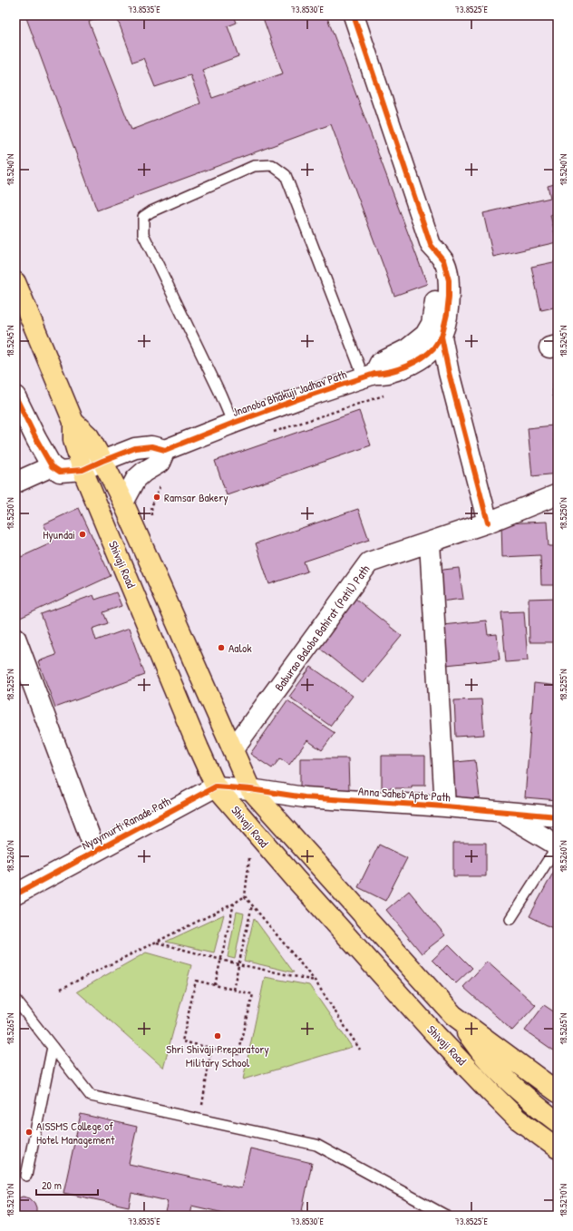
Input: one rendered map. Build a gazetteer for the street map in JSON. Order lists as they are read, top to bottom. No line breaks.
{"streets":{"highway":["Shivaji Road"],"street":["Jnanoba Bhakuji Jadhav Path","Baburao Baloba Bahirat (Patil) Path","Anna Saheb Apte Path","Nyaymurti Ranade Path"]},"crossings":[["Shivaji Road","Baburao Baloba Bahirat (Patil) Path"],["Shivaji Road","Anna Saheb Apte Path"],["Shivaji Road","Nyaymurti Ranade Path"]],"places":["Ramsar Bakery","Hyundai","Aalok","Shri Shivaji Preparatory Military School","AISSMS College of Hotel Management"],"scale_bar":"20 m","coordinates":["73.8535°E","73.8530°E","73.8525°E","18.5240°N","18.5245°N","18.5250°N","18.5255°N","18.5260°N","18.5265°N","18.5270°N"]}
